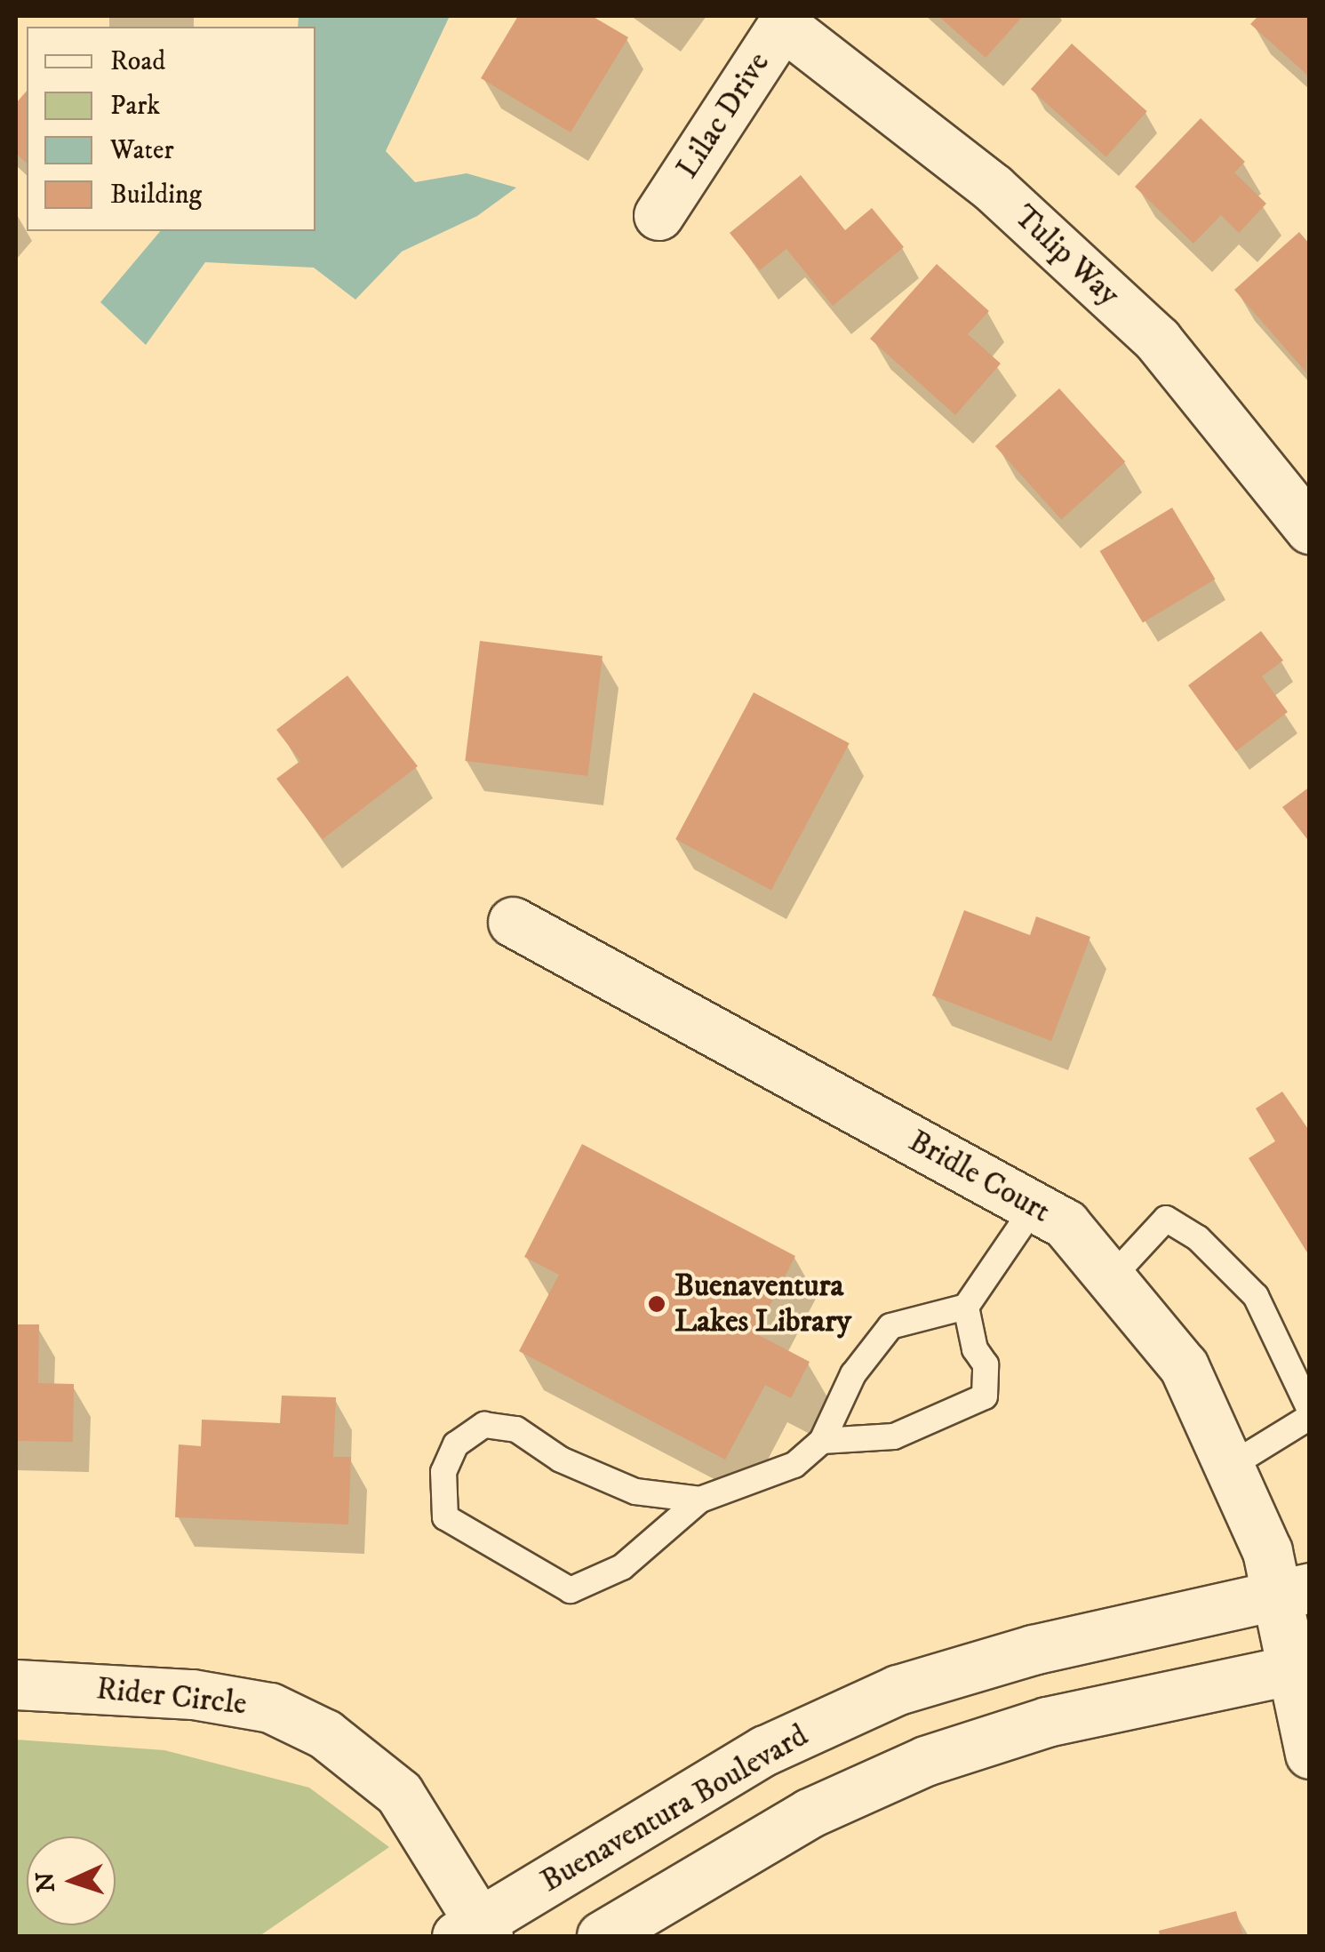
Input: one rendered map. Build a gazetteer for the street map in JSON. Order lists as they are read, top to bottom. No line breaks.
{"streets":{"street":["Lilac Drive","Tulip Way","Bridle Court","Rider Circle","Buenaventura Boulevard"]},"crossings":[["Lilac Drive","Tulip Way"],["Bridle Court","Buenaventura Boulevard"],["Rider Circle","Buenaventura Boulevard"]],"places":["Buenaventura Lakes Library"],"legend":["Road","Park","Water","Building"],"north":"left"}
